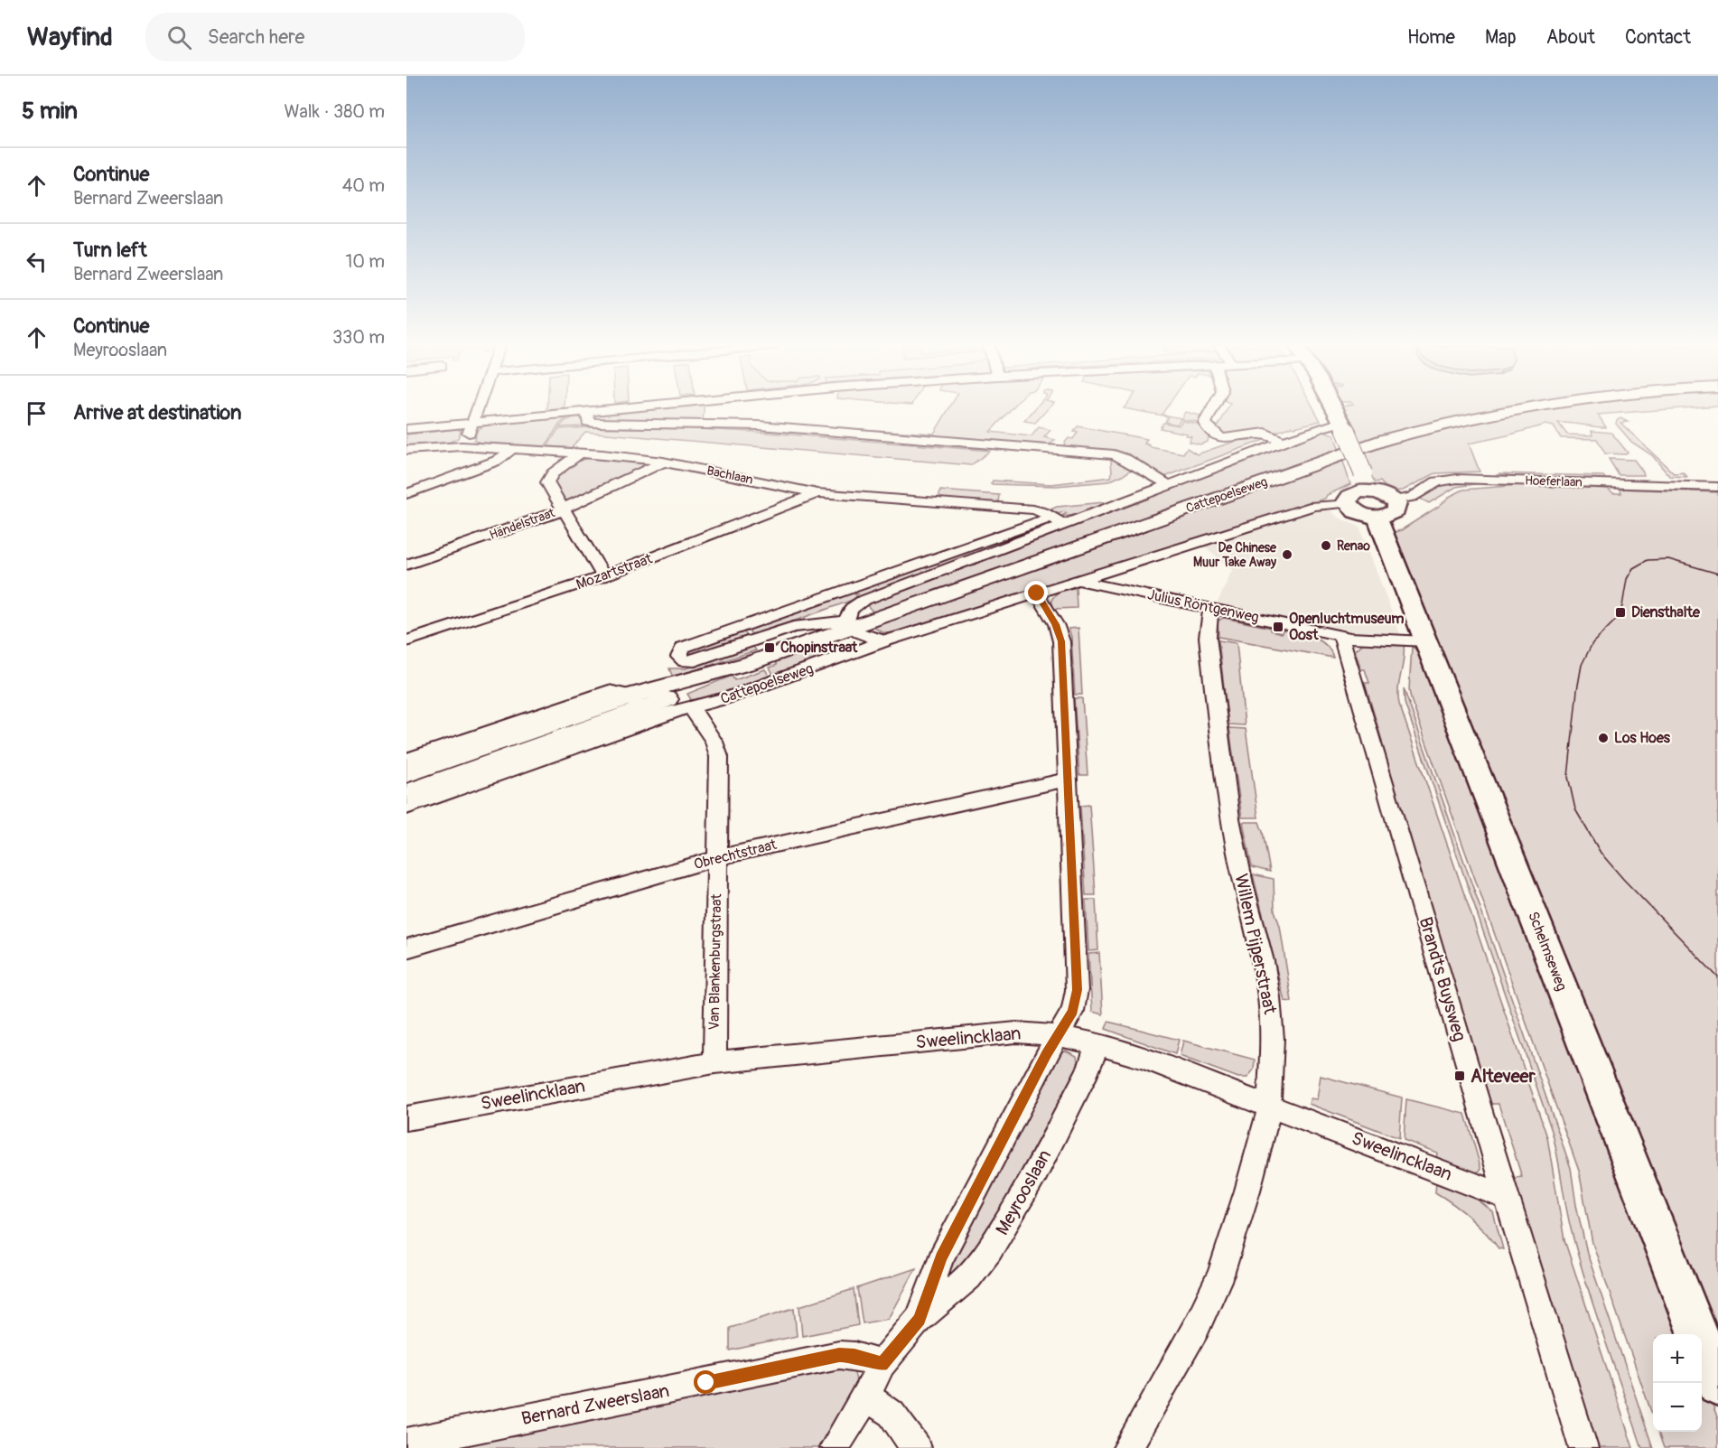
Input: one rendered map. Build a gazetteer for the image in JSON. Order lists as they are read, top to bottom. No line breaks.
{"streets":{"main road":["Schelmseweg"],"street":["Bachlaan","Hoeferlaan","Cattepoelseweg","Händelstraat","Mozartstraat","Julius Röntgenweg","Obrechtstraat","Willem Pijperstraat","Van Blankenburgstraat","Brandts Buysweg","Sweelincklaan","Meyrooslaan","Bernard Zweerslaan"]},"crossings":[["Bachlaan","Cattepoelseweg"],["Bachlaan","Händelstraat"],["Bachlaan","Mozartstraat"],["Hoeferlaan","Schelmseweg"],["Cattepoelseweg","Julius Röntgenweg"],["Cattepoelseweg","Schelmseweg"],["Cattepoelseweg","Van Blankenburgstraat"],["Cattepoelseweg","Meyrooslaan"],["Julius Röntgenweg","Willem Pijperstraat"],["Julius Röntgenweg","Schelmseweg"],["Julius Röntgenweg","Brandts Buysweg"],["Obrechtstraat","Van Blankenburgstraat"],["Obrechtstraat","Meyrooslaan"],["Willem Pijperstraat","Sweelincklaan"],["Van Blankenburgstraat","Sweelincklaan"],["Brandts Buysweg","Sweelincklaan"],["Sweelincklaan","Meyrooslaan"],["Meyrooslaan","Bernard Zweerslaan"]],"places":{"other":["Renao","De Chinese Muur Take Away","Los Hoes"],"transit":["Diensthalte","Openluchtmuseum Oost","Chopinstraat","Alteveer"]},"page":{"header":"Wayfind","search":"Search here","nav":["Home","Map","About","Contact"],"heading":["5 min","Walk · 380 m"],"list":[["Continue","Bernard Zweerslaan","40 m"],["Turn left","Bernard Zweerslaan","10 m"],["Continue","Meyrooslaan","330 m"],"Arrive at destination"],"map_buttons":["+","−"]}}
